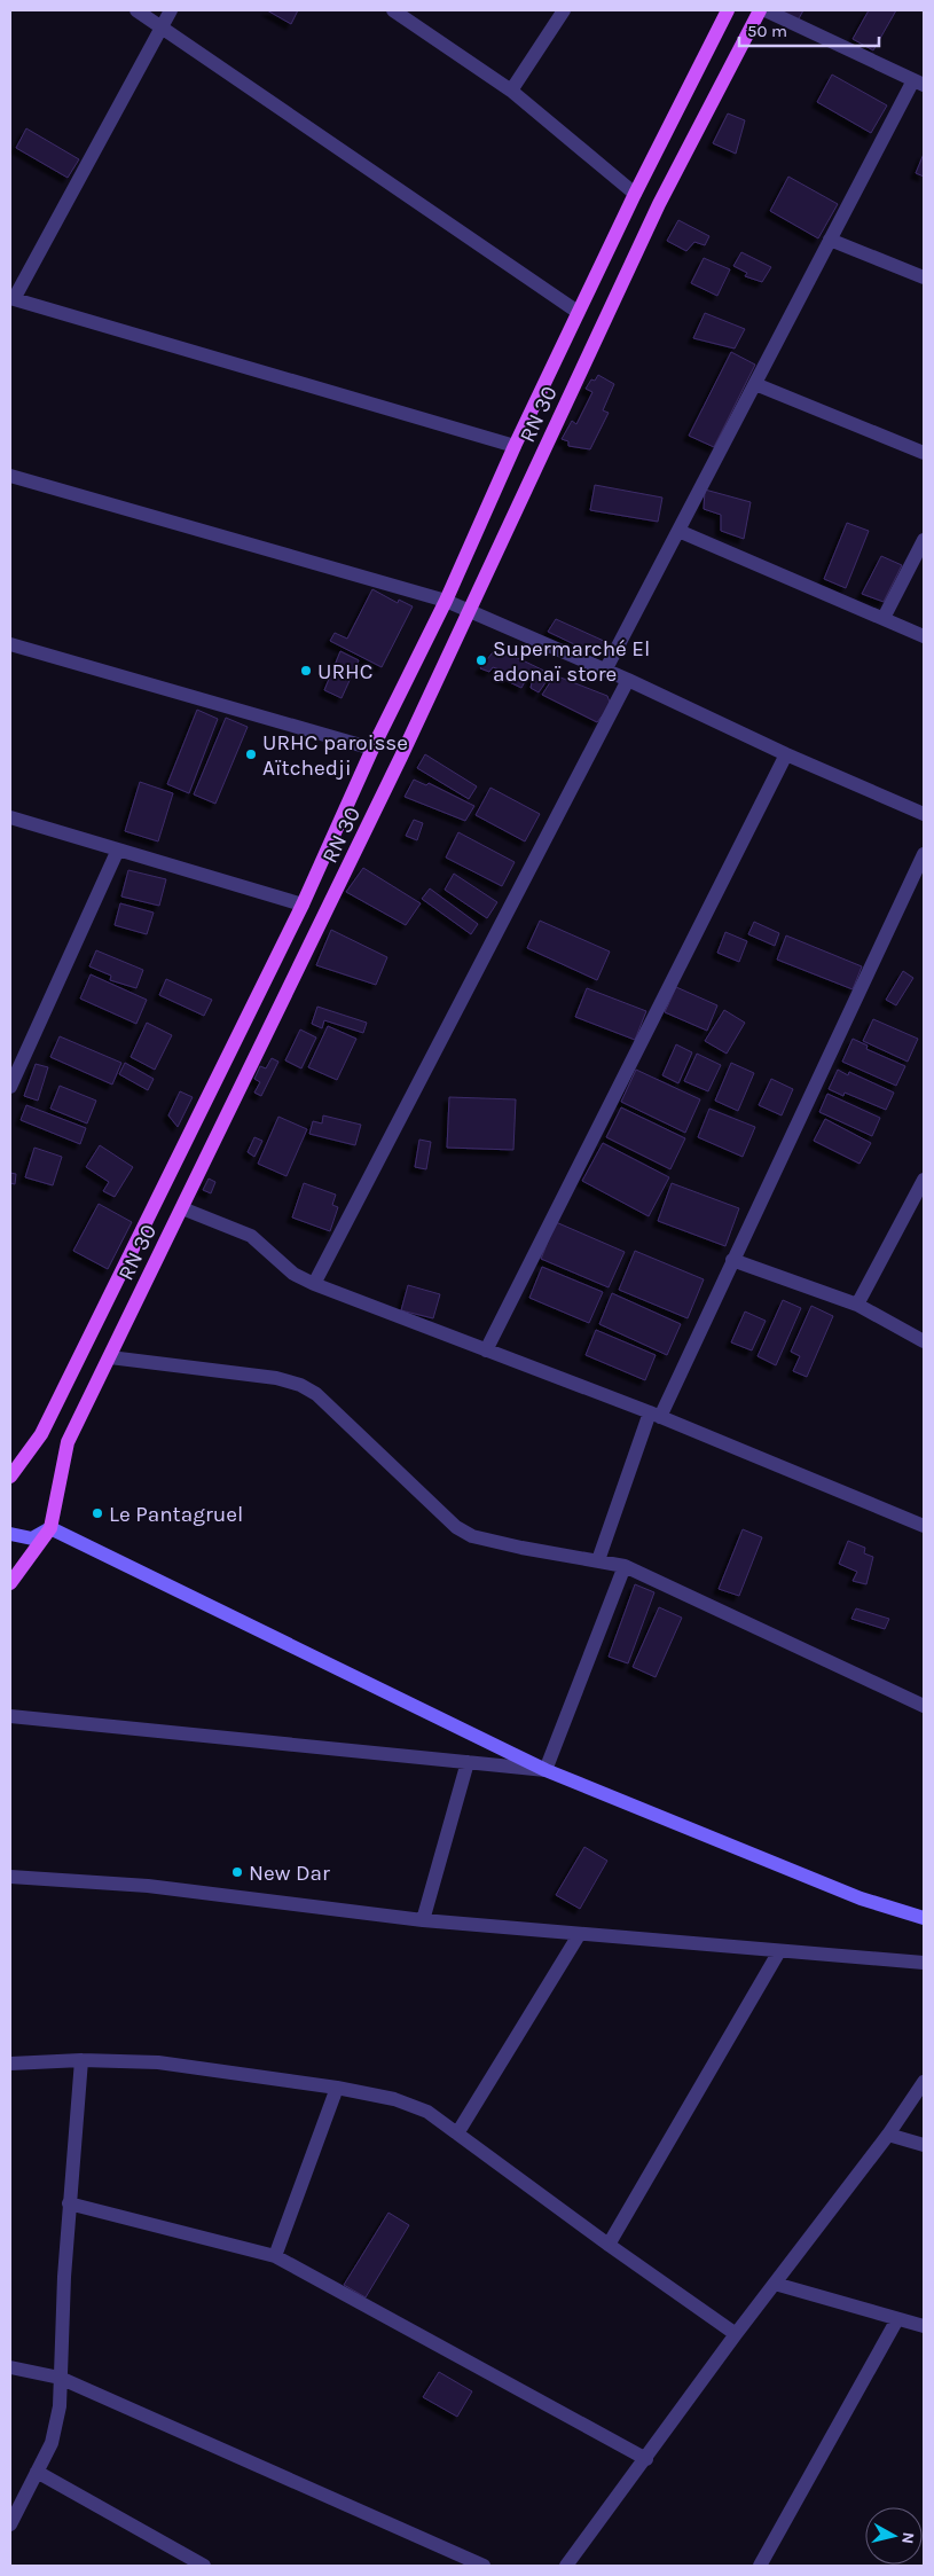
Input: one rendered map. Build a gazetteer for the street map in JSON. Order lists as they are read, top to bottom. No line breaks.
{"streets":{"main road":["RN 30"]},"places":["Supermarché El adonaï store","URHC","URHC paroisse Aïtchedji","Le Pantagruel","New Dar"],"scale_bar":"50 m","north":"right"}
